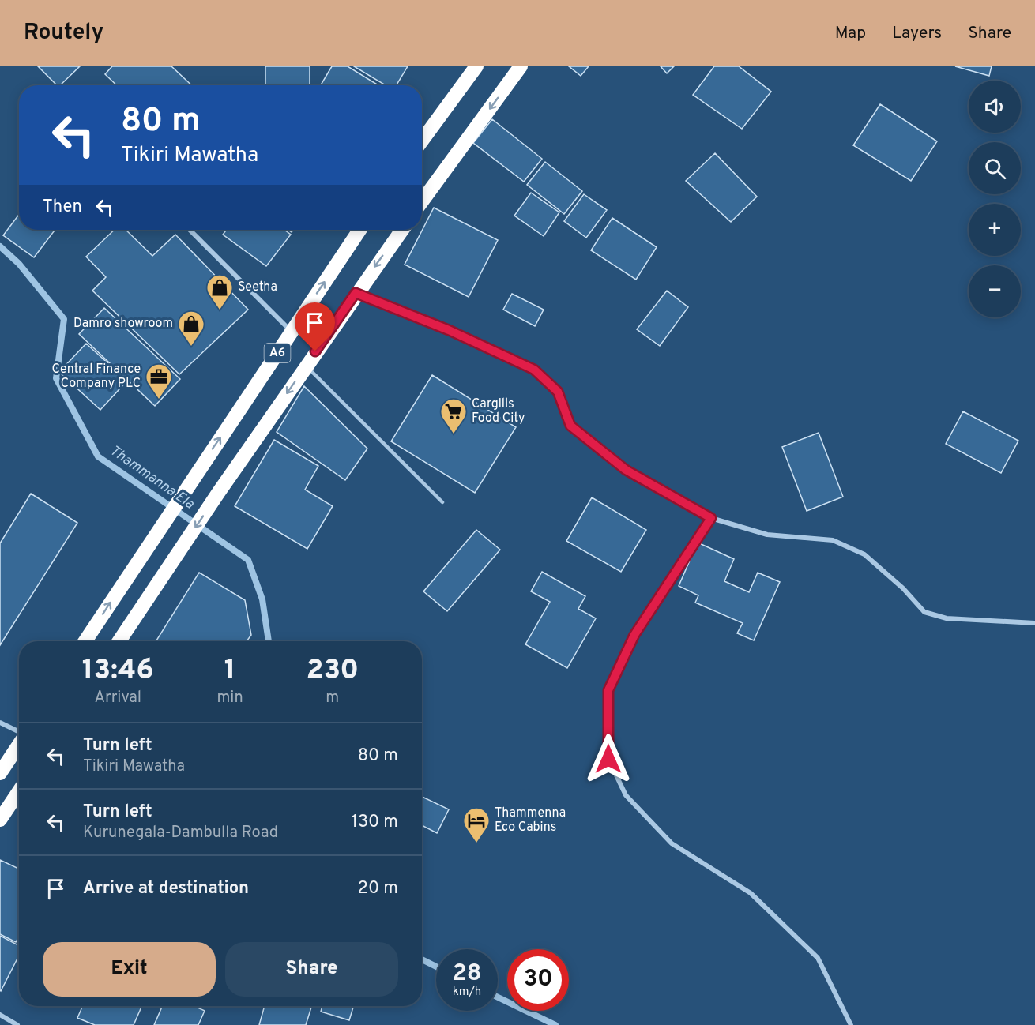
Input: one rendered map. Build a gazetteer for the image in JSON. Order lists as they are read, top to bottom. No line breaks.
{"streets":{"highway":["A6"]},"water":["Thammanna Ela"],"places":{"shop":["Seetha","Damro showroom"],"office":["Central Finance Company PLC"],"supermarket":["Cargills Food City"],"hotel":["Thammenna Eco Cabins"]},"page":{"header":"Routely","nav":["Map","Layers","Share"],"map_buttons":["+","−"],"turn":["80 m","Tikiri Mawatha"],"then":"Then","eta":["13:46","Arrival","1","min","230","m"],"list":[{"name":"Turn left","note":"Tikiri Mawatha","value":"80 m"},{"name":"Turn left","note":"Kurunegala-Dambulla Road","value":"130 m"},{"name":"Arrive at destination","value":"20 m"}],"buttons":["Exit","Share"],"speed":"28 km/h","limit":"30"}}
